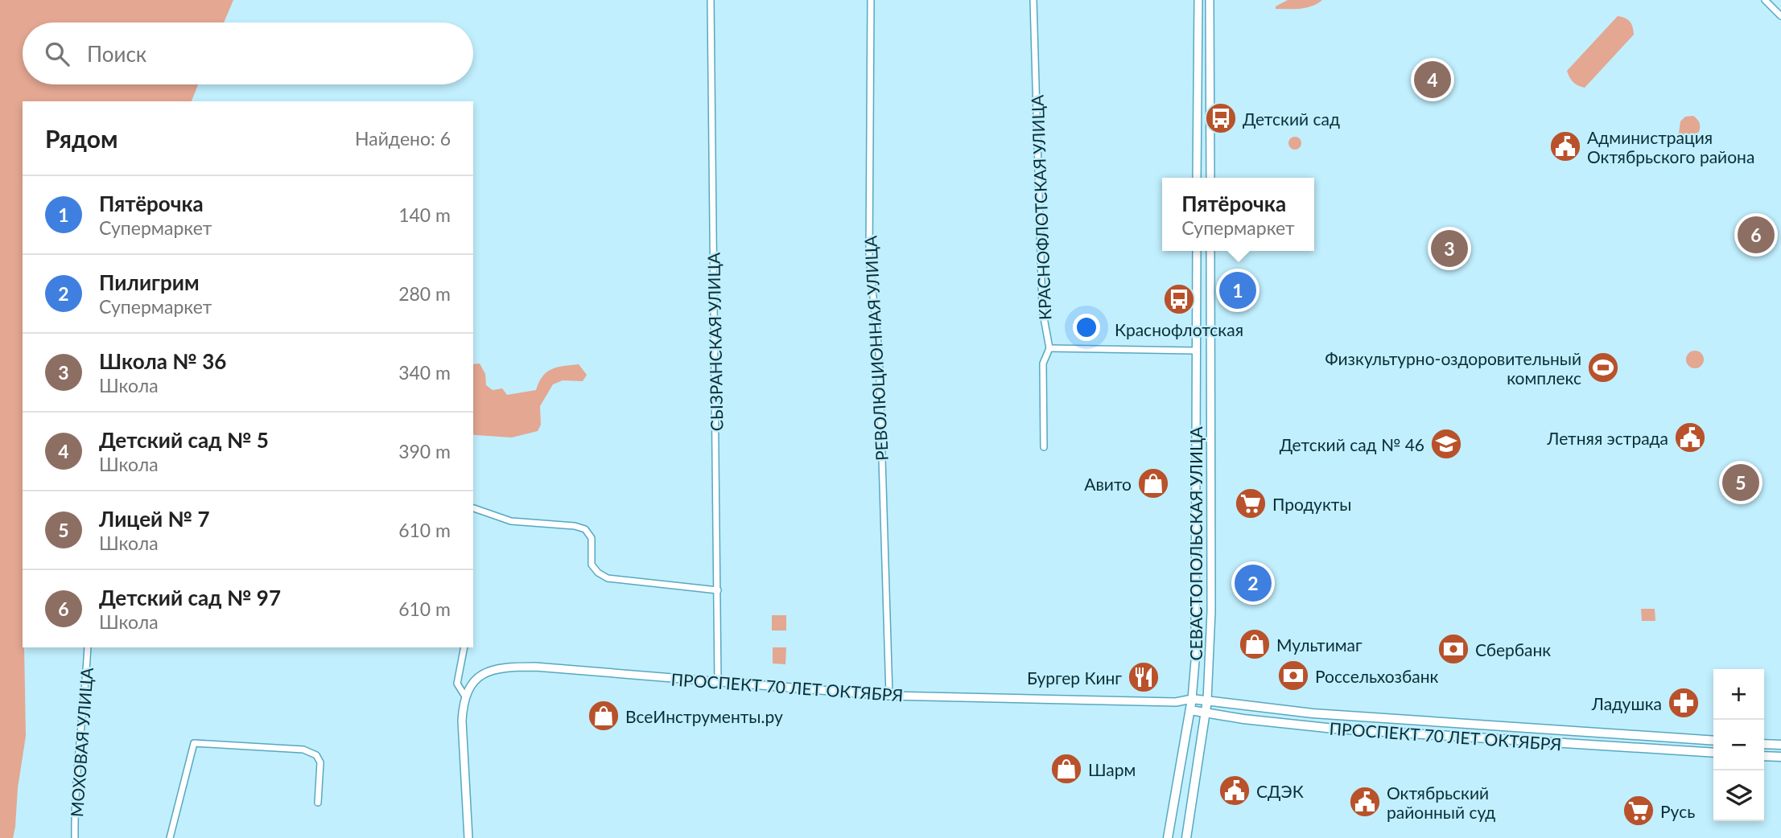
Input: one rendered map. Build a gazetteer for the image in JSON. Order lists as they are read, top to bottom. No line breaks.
{"streets":{"main road":["СЕВАСТОПОЛЬСКАЯ УЛИЦА","ПРОСПЕКТ 70 ЛЕТ ОКТЯБРЯ"],"street":["КРАСНОФЛОТСКАЯ УЛИЦА","СЫЗРАНСКАЯ УЛИЦА","РЕВОЛЮЦИОННАЯ УЛИЦА","МОХОВАЯ УЛИЦА"]},"crossings":[["СЫЗРАНСКАЯ УЛИЦА","ПРОСПЕКТ 70 ЛЕТ ОКТЯБРЯ"],["РЕВОЛЮЦИОННАЯ УЛИЦА","ПРОСПЕКТ 70 ЛЕТ ОКТЯБРЯ"],["СЕВАСТОПОЛЬСКАЯ УЛИЦА","ПРОСПЕКТ 70 ЛЕТ ОКТЯБРЯ"]],"places":{"bus stop":["Детский сад","Краснофлотская"],"public building":["Администрация Октябрьского района","Летняя эстрада","СДЭК","Октябрьский районный суд"],"sports":["Физкультурно-оздоровительный комплекс"],"school or university":["Детский сад № 46"],"shop":["Авито","Мультимаг","ВсеИнструменты.ру","Шарм"],"supermarket":["Продукты","Русь"],"bank":["Сбербанк","Россельхозбанк"],"restaurant":["Бургер Кинг"],"pharmacy":["Ладушка"]},"page":{"search":"Поиск","pins":["4","6","3","1","5","2"],"heading":["Рядом","Найдено: 6"],"list":[{"mark":"1","name":"Пятёрочка","note":"Супермаркет","value":"140 m"},{"mark":"2","name":"Пилигрим","note":"Супермаркет","value":"280 m"},{"mark":"3","name":"Школа № 36","note":"Школа","value":"340 m"},{"mark":"4","name":"Детский сад № 5","note":"Школа","value":"390 m"},{"mark":"5","name":"Лицей № 7","note":"Школа","value":"610 m"},{"mark":"6","name":"Детский сад № 97","note":"Школа","value":"610 m"}],"popup":["Пятёрочка","Супермаркет"],"map_buttons":["+","−"]}}
